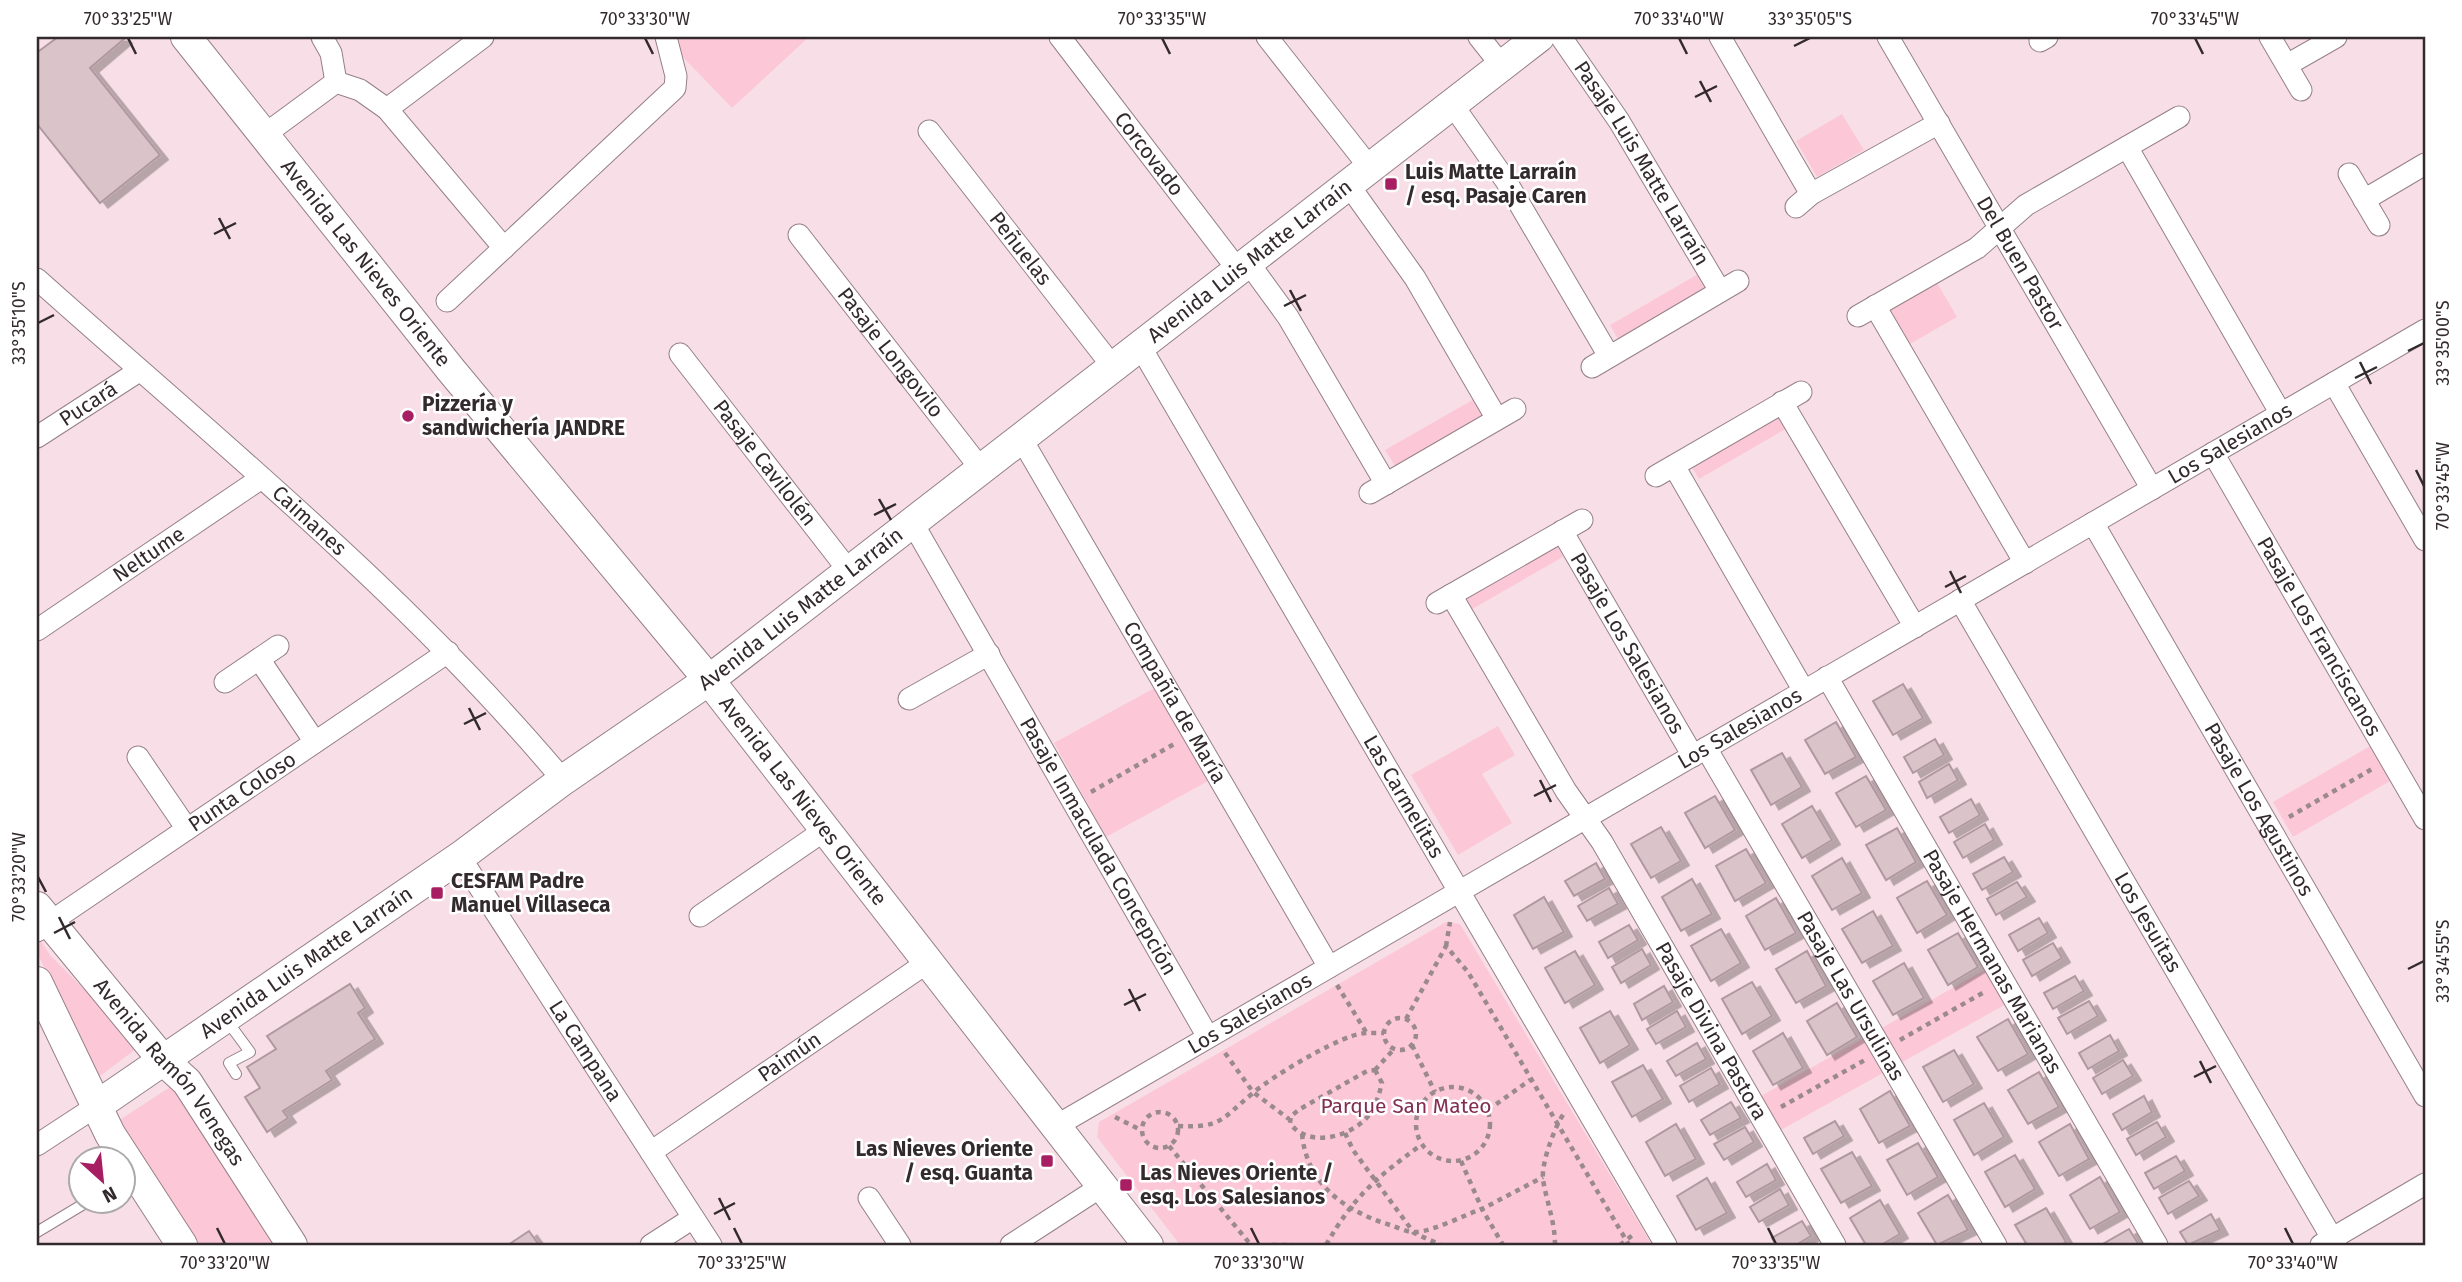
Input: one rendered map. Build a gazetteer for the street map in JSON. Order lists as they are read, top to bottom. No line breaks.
{"streets":{"street":["Corcovado","Pasaje Luis Matte Larraín","Peñuelas","Avenida Luis Matte Larraín","Avenida Las Nieves Oriente","Del Buen Pastor","Pasaje Longovilo","Pucará","Los Salesianos","Pasaje Cavilolén","Caimanes","Neltume","Pasaje Los Franciscanos","Pasaje Los Salesianos","Compañía de María","Punta Coloso","Las Carmelitas","Pasaje Los Agustinos","Pasaje Inmaculada Concepción","Los Jesuitas","Pasaje Hermanas Marianas","Pasaje Las Ursulinas","Pasaje Divina Pastora","La Campana","Paimún","Avenida Ramón Venegas"]},"crossings":[["Corcovado","Avenida Luis Matte Larraín"],["Pasaje Luis Matte Larraín","Avenida Luis Matte Larraín"],["Peñuelas","Avenida Luis Matte Larraín"],["Avenida Luis Matte Larraín","Avenida Las Nieves Oriente"],["Avenida Luis Matte Larraín","Pasaje Longovilo"],["Avenida Luis Matte Larraín","Pasaje Cavilolén"],["Avenida Luis Matte Larraín","Caimanes"],["Avenida Luis Matte Larraín","Compañía de María"],["Avenida Luis Matte Larraín","Las Carmelitas"],["Avenida Luis Matte Larraín","Pasaje Inmaculada Concepción"],["Avenida Luis Matte Larraín","La Campana"],["Avenida Luis Matte Larraín","Avenida Ramón Venegas"],["Avenida Las Nieves Oriente","Los Salesianos"],["Avenida Las Nieves Oriente","Paimún"],["Del Buen Pastor","Los Salesianos"],["Pucará","Caimanes"],["Los Salesianos","Pasaje Los Franciscanos"],["Los Salesianos","Pasaje Los Salesianos"],["Los Salesianos","Compañía de María"],["Los Salesianos","Las Carmelitas"],["Los Salesianos","Pasaje Los Agustinos"],["Los Salesianos","Pasaje Inmaculada Concepción"],["Los Salesianos","Los Jesuitas"],["Los Salesianos","Pasaje Hermanas Marianas"],["Los Salesianos","Pasaje Las Ursulinas"],["Los Salesianos","Pasaje Divina Pastora"],["Caimanes","Neltume"],["Caimanes","Punta Coloso"],["Pasaje Los Salesianos","Pasaje Las Ursulinas"],["Pasaje Los Salesianos","Pasaje Divina Pastora"],["Punta Coloso","Avenida Ramón Venegas"],["La Campana","Paimún"]],"parks":["Parque San Mateo"],"places":{"transit":["Luis Matte Larraín / esq. Pasaje Caren","CESFAM Padre Manuel Villaseca","Las Nieves Oriente / esq. Guanta","Las Nieves Oriente / esq. Los Salesianos"],"other":["Pizzería y sandwichería JANDRE"]},"north":"bottom right","coordinates":["70°33'25\"W","70°33'30\"W","70°33'35\"W","70°33'40\"W","33°35'05\"S","70°33'45\"W","33°35'10\"S","33°35'00\"S","70°33'20\"W","33°34'55\"S"]}
